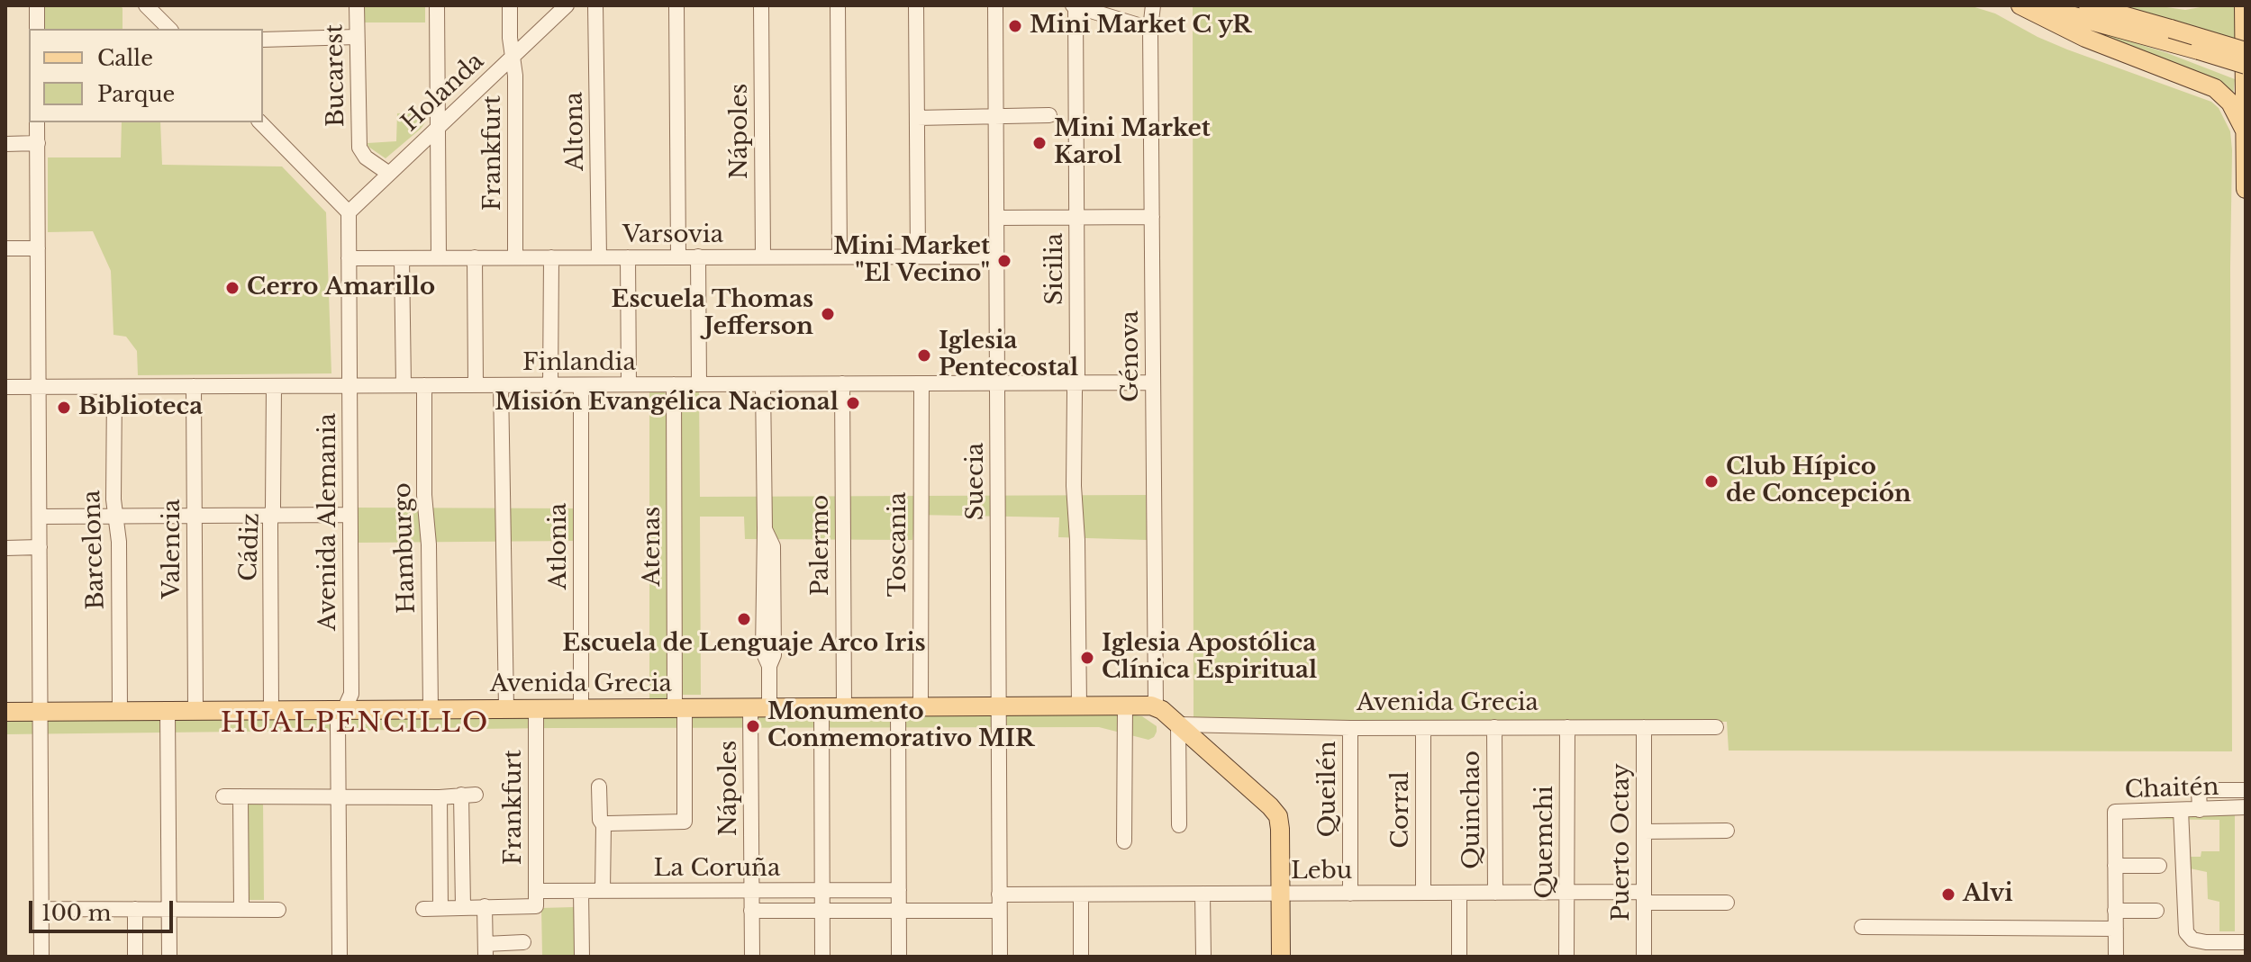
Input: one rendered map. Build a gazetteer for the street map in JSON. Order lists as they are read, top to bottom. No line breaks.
{"streets":{"main road":["Avenida Grecia"],"street":["Bucarest","Holanda","Altona","Nápoles","Frankfurt","Varsovia","Sicilia","Génova","Finlandia","Suecia","Avenida Alemania","Toscania","Palermo","Atlonia","Atenas","Cádiz","Hamburgo","Valencia","Barcelona","Queilén","Chaitén","Corral","Quinchao","Quemchi","Puerto Octay","La Coruña","Lebu"]},"crossings":[["Bucarest","Holanda"],["Holanda","Frankfurt"],["Holanda","Avenida Alemania"],["Altona","Varsovia"],["Nápoles","Varsovia"],["Nápoles","Finlandia"],["Nápoles","Avenida Grecia"],["Nápoles","La Coruña"],["Frankfurt","Varsovia"],["Frankfurt","Avenida Grecia"],["Frankfurt","La Coruña"],["Varsovia","Suecia"],["Varsovia","Avenida Alemania"],["Sicilia","Finlandia"],["Sicilia","Avenida Grecia"],["Génova","Finlandia"],["Génova","Avenida Grecia"],["Finlandia","Suecia"],["Finlandia","Avenida Alemania"],["Finlandia","Toscania"],["Finlandia","Palermo"],["Finlandia","Atlonia"],["Finlandia","Atenas"],["Finlandia","Cádiz"],["Finlandia","Hamburgo"],["Finlandia","Valencia"],["Finlandia","Barcelona"],["Suecia","Avenida Grecia"],["Suecia","La Coruña"],["Suecia","Lebu"],["Avenida Alemania","Avenida Grecia"],["Toscania","Avenida Grecia"],["Palermo","Avenida Grecia"],["Atlonia","Avenida Grecia"],["Atenas","Avenida Grecia"],["Cádiz","Avenida Grecia"],["Hamburgo","Avenida Grecia"],["Valencia","Avenida Grecia"],["Barcelona","Avenida Grecia"],["Avenida Grecia","Queilén"],["Avenida Grecia","Corral"],["Avenida Grecia","Quinchao"],["Avenida Grecia","Quemchi"],["Avenida Grecia","Puerto Octay"],["Queilén","Lebu"],["Corral","Lebu"],["Quinchao","Lebu"],["Quemchi","Lebu"],["Puerto Octay","Lebu"],["La Coruña","Lebu"]],"districts":["HUALPENCILLO"],"places":["Mini Market C yR","Mini Market Karol","Mini Market \"El Vecino\"","Cerro Amarillo","Escuela Thomas Jefferson","Iglesia Pentecostal","Misión Evangélica Nacional","Biblioteca","Club Hípico de Concepción","Escuela de Lenguaje Arco Iris","Iglesia Apostólica Clínica Espiritual","Monumento Conmemorativo MIR","Alvi"],"legend":["Calle","Parque"],"scale_bar":"100 m"}
